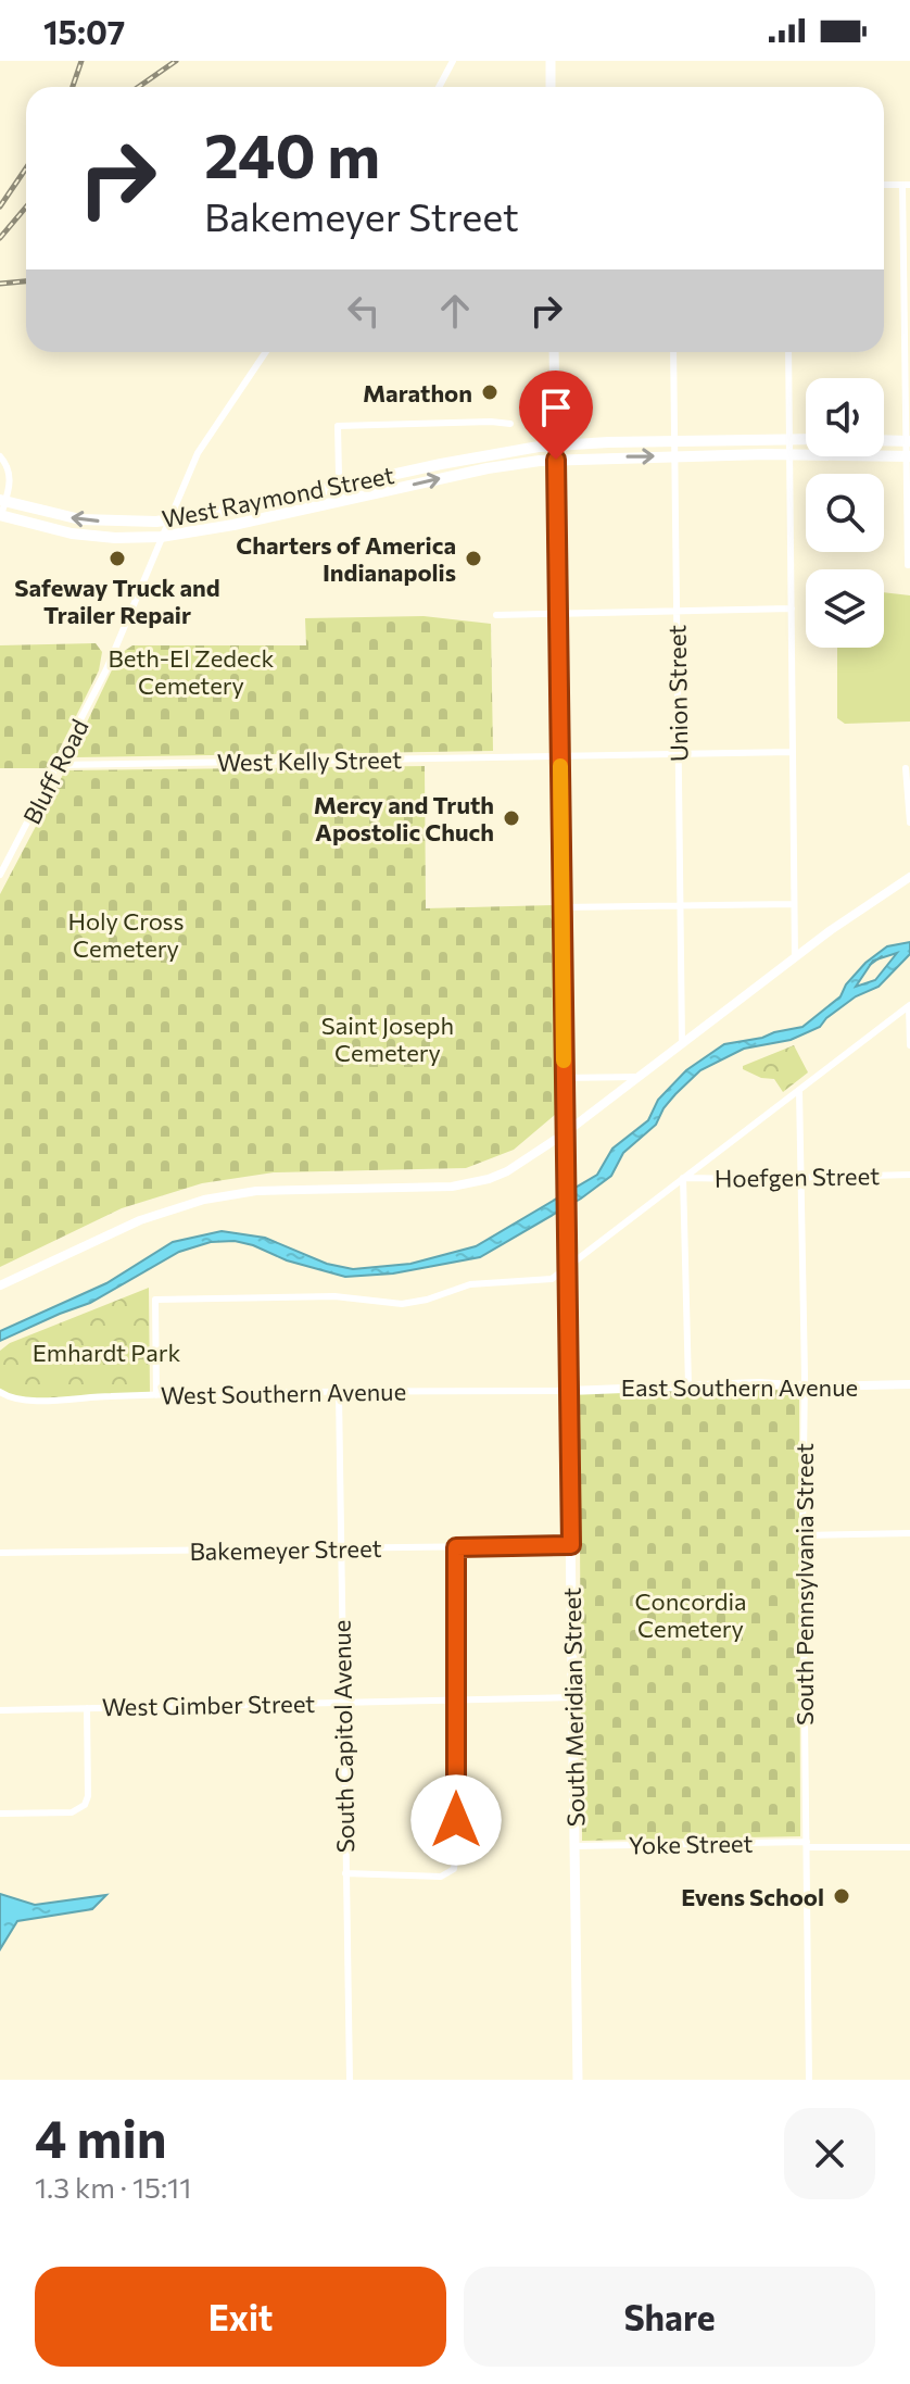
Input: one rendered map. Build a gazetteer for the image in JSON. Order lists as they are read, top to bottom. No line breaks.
{"streets":{"main road":["West Raymond Street","South Meridian Street"],"street":["Union Street","West Kelly Street","Bluff Road","Hoefgen Street","East Southern Avenue","West Southern Avenue","Bakemeyer Street","South Pennsylvania Street","West Gimber Street","South Capitol Avenue","Yoke Street"]},"crossings":[["West Raymond Street","Union Street"],["West Raymond Street","Bluff Road"],["West Raymond Street","South Meridian Street"],["Union Street","West Kelly Street"],["West Kelly Street","Bluff Road"],["West Kelly Street","South Meridian Street"],["Hoefgen Street","South Pennsylvania Street"],["East Southern Avenue","West Southern Avenue"],["East Southern Avenue","South Pennsylvania Street"],["East Southern Avenue","South Meridian Street"],["West Southern Avenue","South Meridian Street"],["West Southern Avenue","South Capitol Avenue"],["Bakemeyer Street","South Meridian Street"],["Bakemeyer Street","South Capitol Avenue"],["South Pennsylvania Street","Yoke Street"],["West Gimber Street","South Meridian Street"],["West Gimber Street","South Capitol Avenue"],["South Meridian Street","Yoke Street"]],"parks":["Beth-El Zedeck Cemetery","Holy Cross Cemetery","Saint Joseph Cemetery","Emhardt Park","Concordia Cemetery"],"places":["Marathon","Safeway Truck and Trailer Repair","Charters of America Indianapolis","Mercy and Truth Apostolic Chuch","Evens School"],"page":{"status":"15:07","turn":["240 m","Bakemeyer Street"],"heading":["4 min","1.3 km · 15:11"],"buttons":["Exit","Share"]}}
